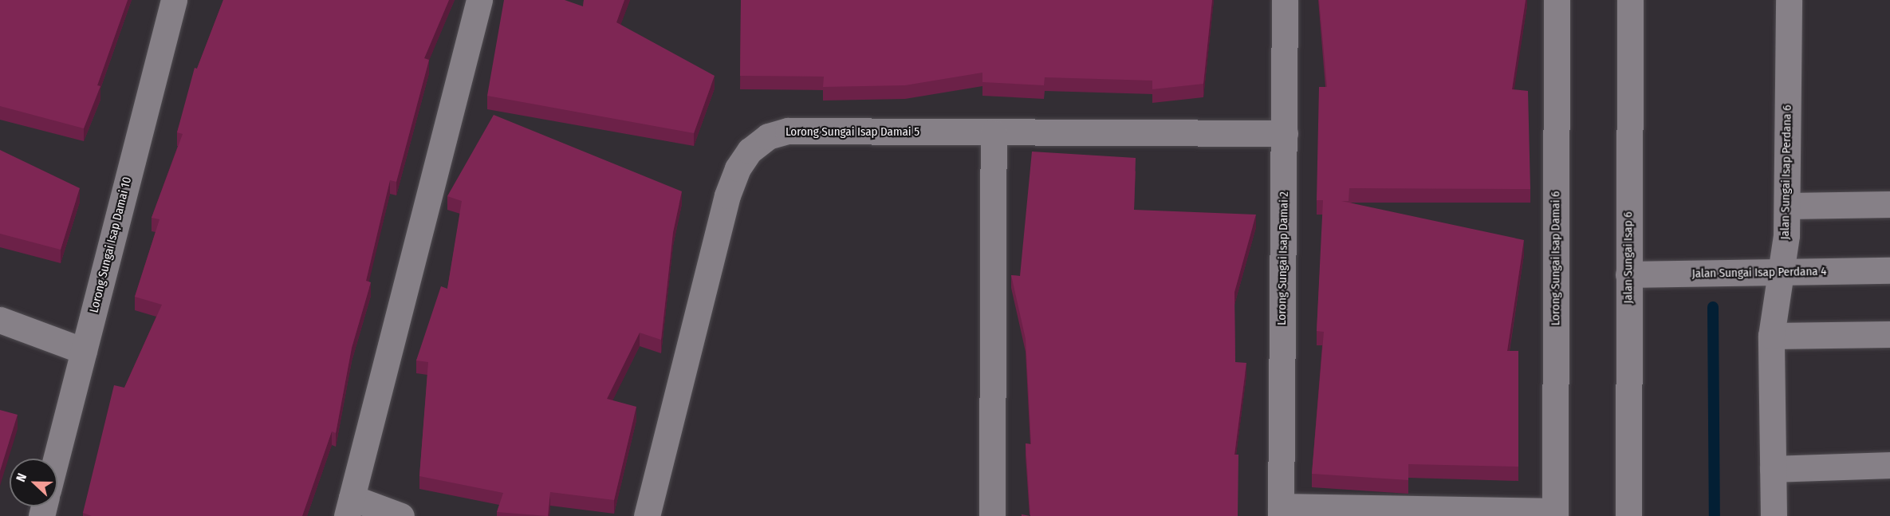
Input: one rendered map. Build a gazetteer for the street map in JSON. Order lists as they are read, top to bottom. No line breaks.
{"streets":{"street":["Lorong Sungai Isap Damai 5","Jalan Sungai Isap Perdana 6","Lorong Sungai Isap Damai 10","Jalan Sungai Isap 6","Lorong Sungai Isap Damai 2","Lorong Sungai Isap Damai 6","Jalan Sungai Isap Perdana 4"]},"crossings":[["Lorong Sungai Isap Damai 5","Lorong Sungai Isap Damai 2"],["Jalan Sungai Isap Perdana 6","Jalan Sungai Isap Perdana 4"],["Jalan Sungai Isap 6","Jalan Sungai Isap Perdana 4"]],"north":"left"}
